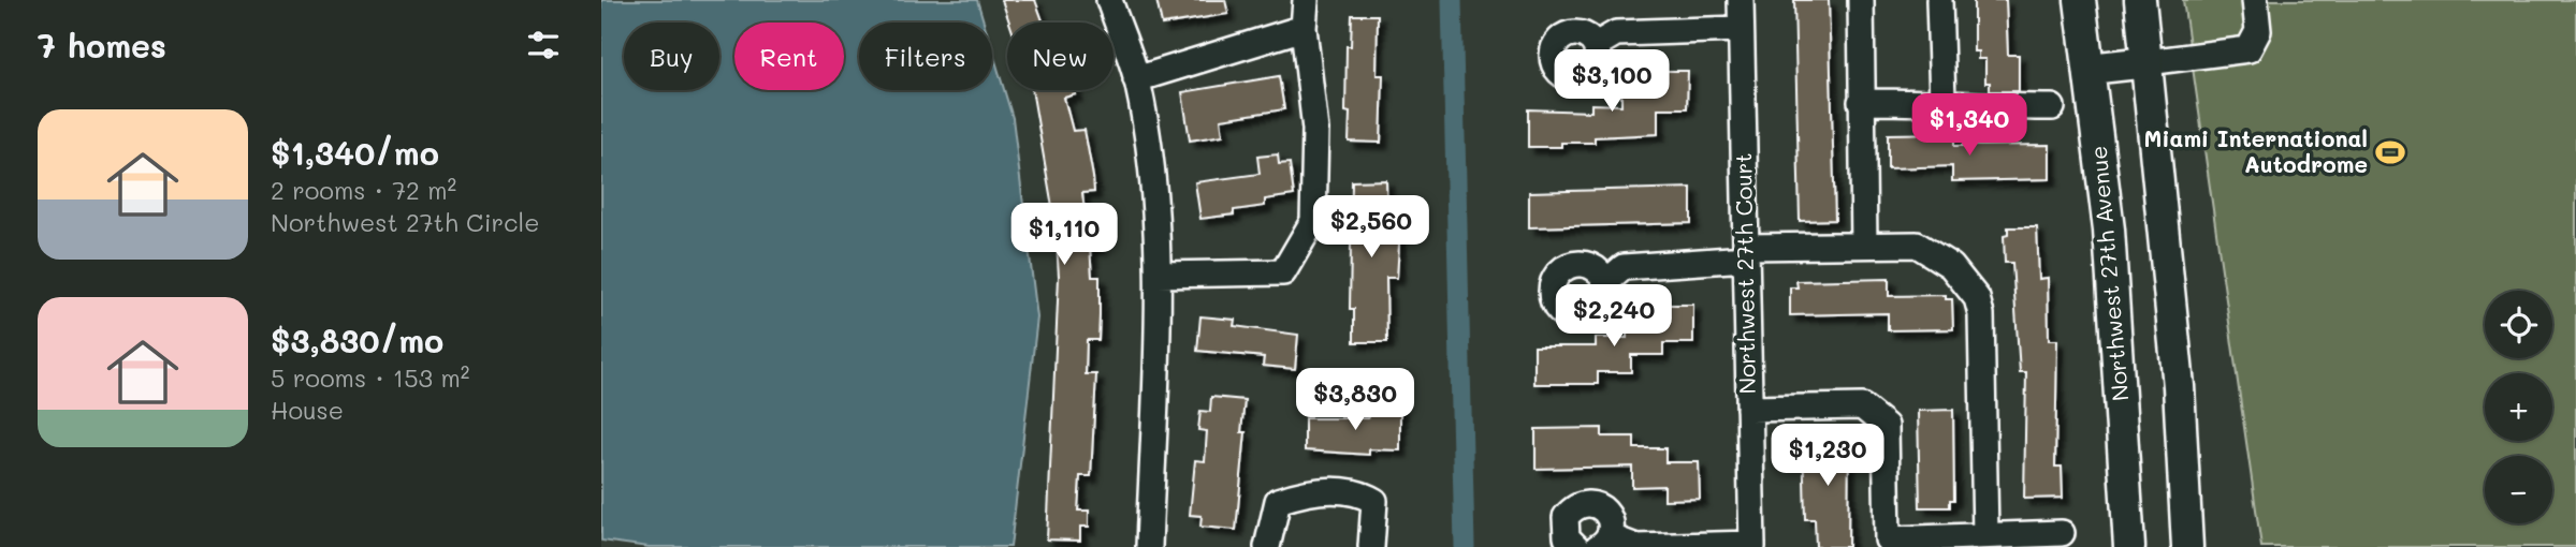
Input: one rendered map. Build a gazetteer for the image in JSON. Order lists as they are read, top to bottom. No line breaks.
{"streets":{"main road":["Northwest 27th Avenue"],"street":["Northwest 27th Court"]},"places":{"sports":["Miami International Autodrome"]},"page":{"heading":"7 homes","chip":["Buy","Rent","Filters","New"],"price":["$3,100","$1,340","$2,560","$1,110","$2,240","$3,830","$1,230"],"list":[{"name":"$1,340/mo","note":"2 rooms · 72 m² · Northwest 27th Circle"},{"name":"$3,830/mo","note":"5 rooms · 153 m² · House"}],"map_buttons":["+","−"]}}
